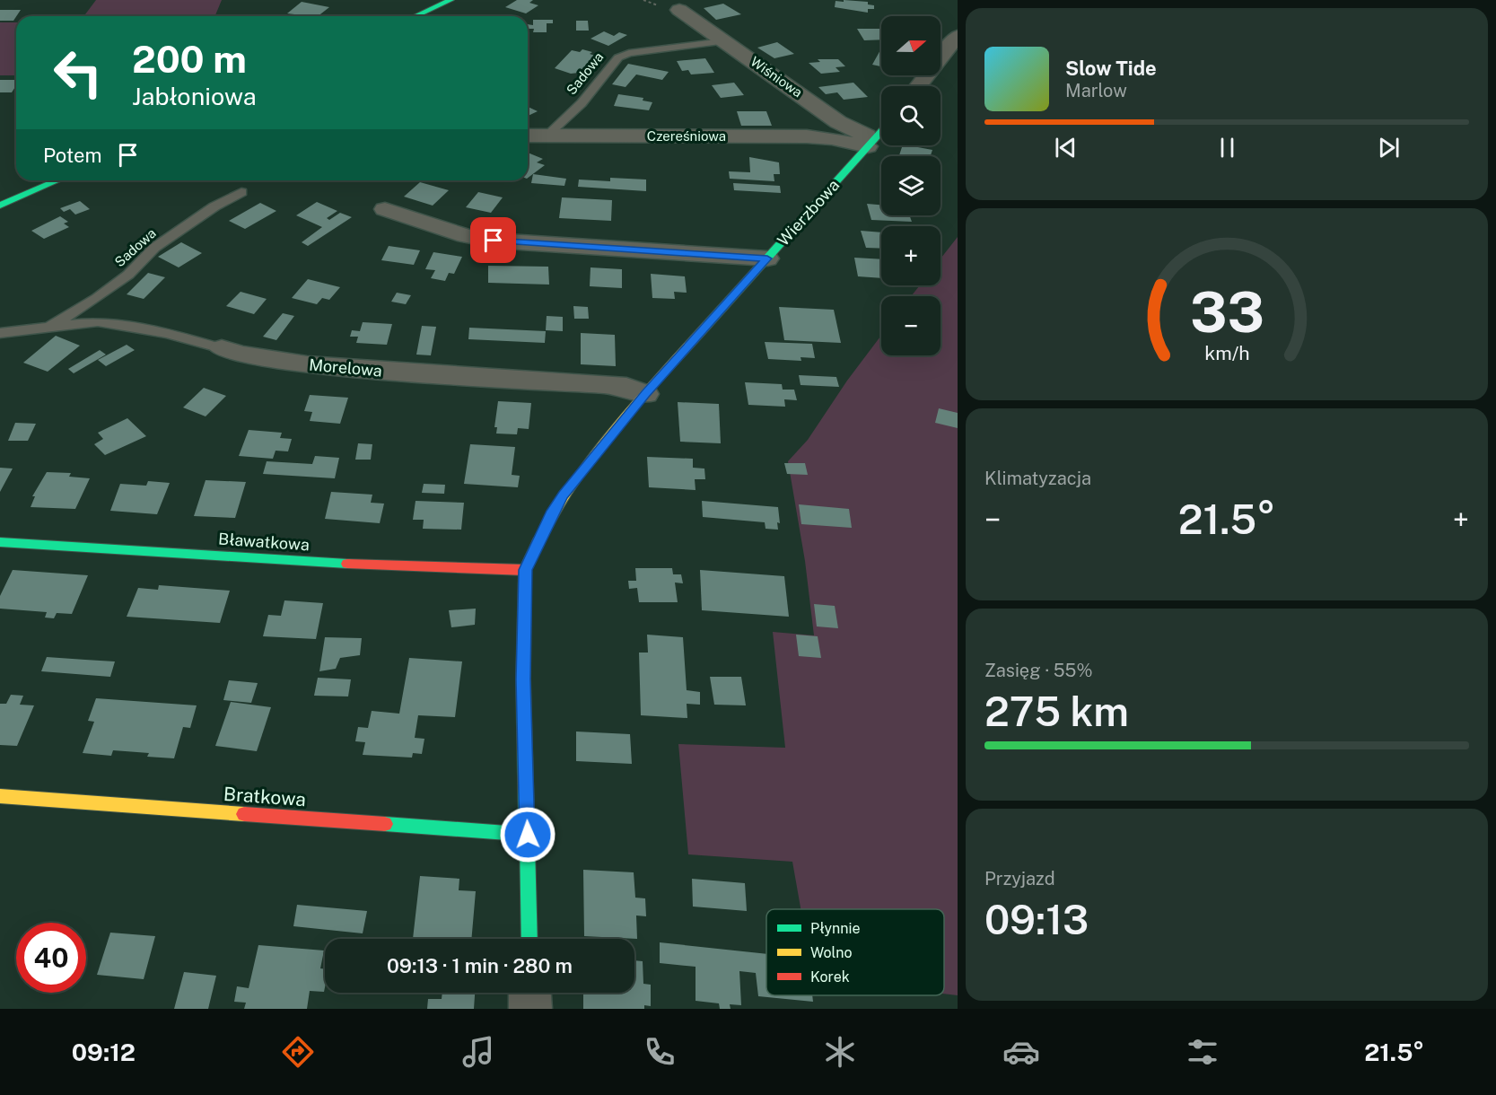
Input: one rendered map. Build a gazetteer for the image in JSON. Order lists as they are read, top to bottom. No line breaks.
{"streets":{"street":["Wiśniowa","Czereśniowa","Wierzbowa","Morelowa","Bławatkowa","Bratkowa"],"lane":["Sadowa"]},"crossings":[["Sadowa","Wiśniowa"],["Sadowa","Czereśniowa"],["Sadowa","Morelowa"],["Wiśniowa","Czereśniowa"],["Wiśniowa","Wierzbowa"],["Czereśniowa","Wierzbowa"],["Wierzbowa","Morelowa"],["Wierzbowa","Bławatkowa"],["Wierzbowa","Bratkowa"]],"legend":["Płynnie","Wolno","Korek"],"north":"right","page":{"map_buttons":["+","−"],"turn":["200 m","Jabłoniowa"],"song":["Slow Tide","Marlow"],"then":"Potem","tile":["Klimatyzacja",["Zasięg · 55%","275 km"],["Przyjazd","09:13"]],"heat":["−","21.5°","+"],"limit":"40","trip":"09:13 · 1 min · 280 m","tabs":["09:12","21.5°"],"gauge":["33","km/h"]}}
